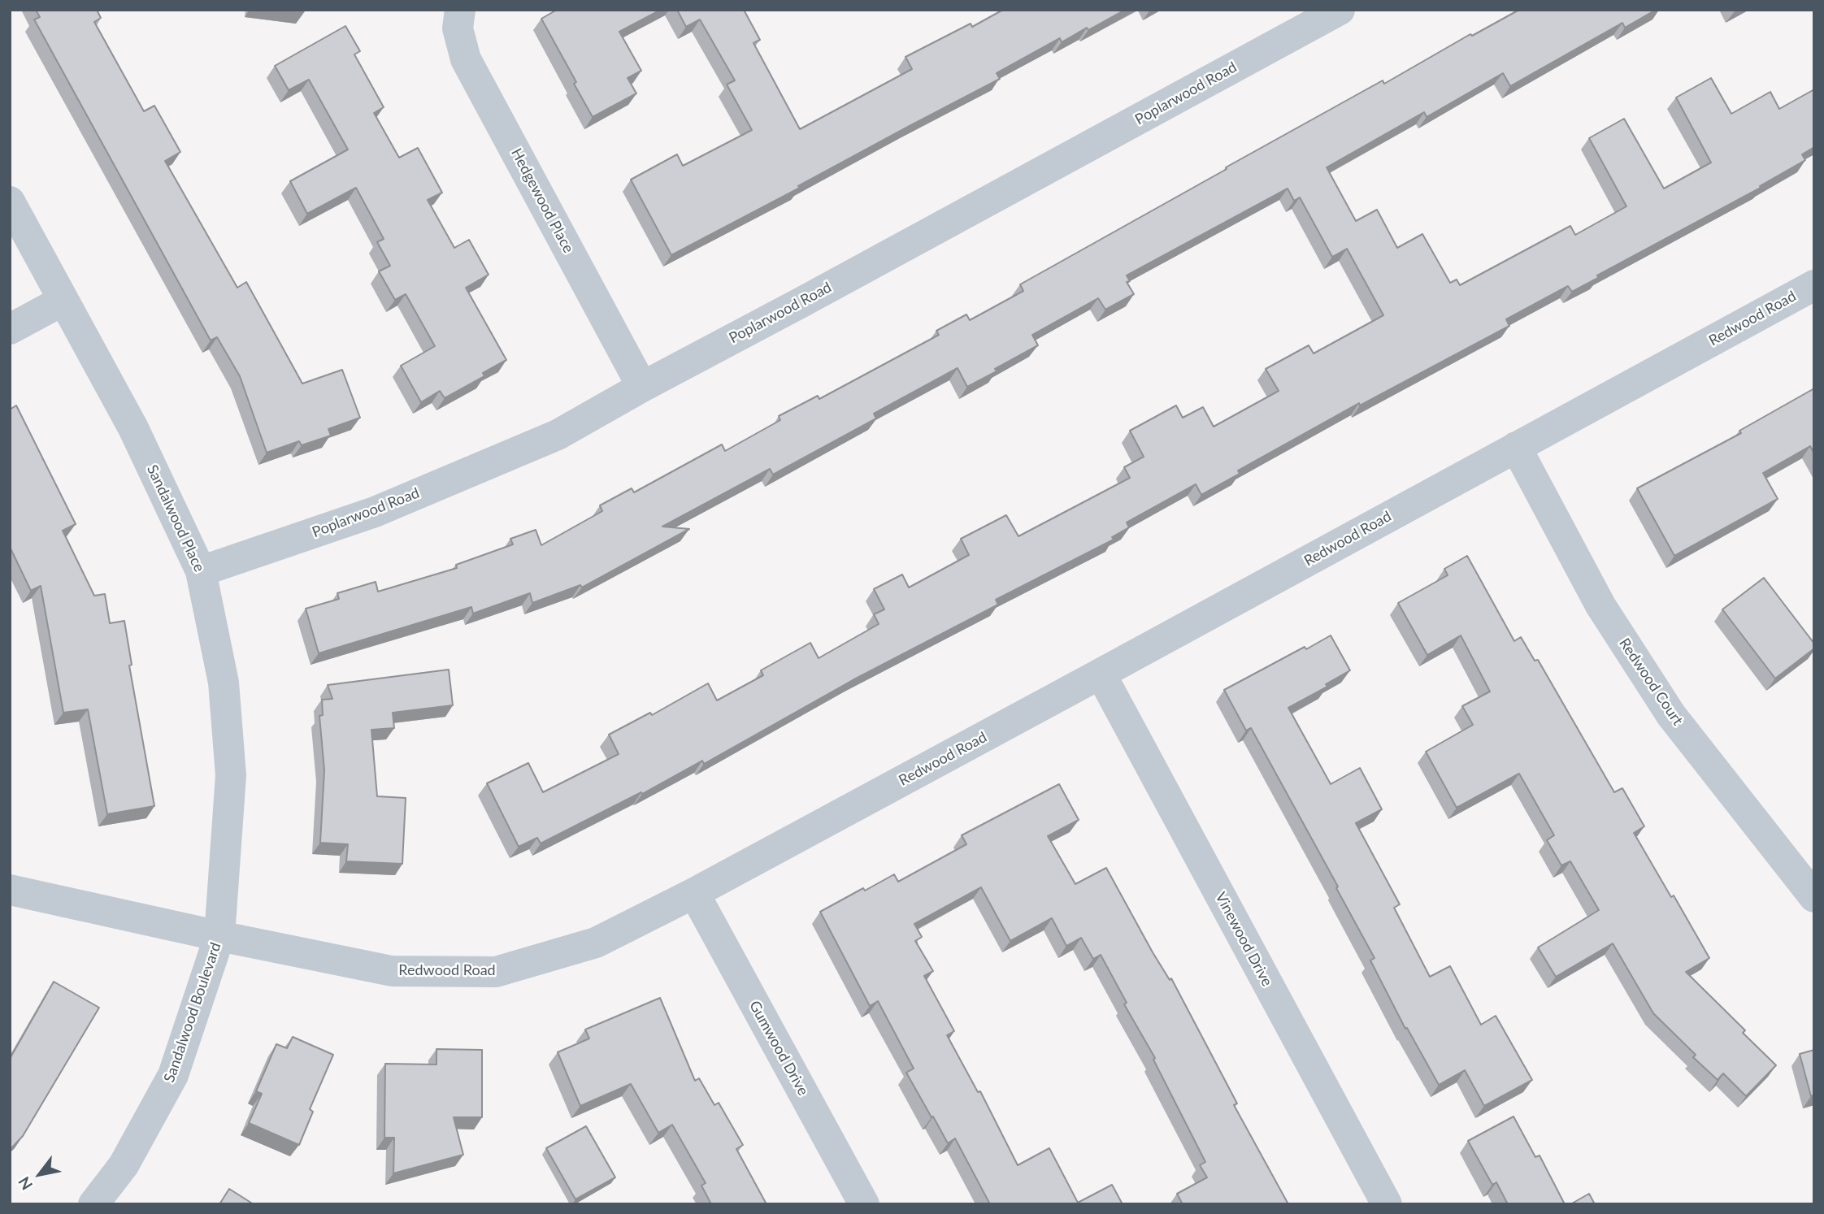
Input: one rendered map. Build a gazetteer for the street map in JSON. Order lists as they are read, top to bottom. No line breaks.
{"streets":{"street":["Poplarwood Road","Hedgewood Place","Redwood Road","Sandalwood Place","Redwood Court","Vinewood Drive","Sandalwood Boulevard","Gumwood Drive"]},"crossings":[["Poplarwood Road","Hedgewood Place"],["Poplarwood Road","Sandalwood Place"],["Redwood Road","Sandalwood Place"],["Redwood Road","Redwood Court"],["Redwood Road","Vinewood Drive"],["Redwood Road","Sandalwood Boulevard"],["Redwood Road","Gumwood Drive"],["Sandalwood Place","Sandalwood Boulevard"]],"north":"bottom left"}
